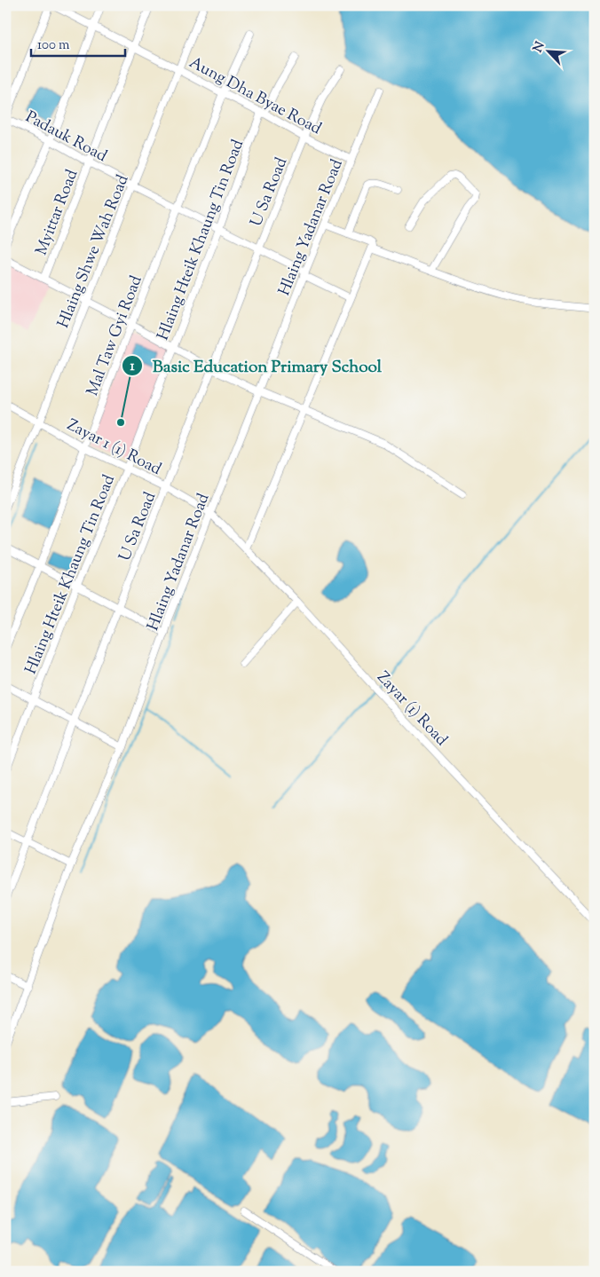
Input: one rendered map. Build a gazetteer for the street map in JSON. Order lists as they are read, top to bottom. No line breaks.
{"streets":{"street":["Aung Dha Byae Road","Padauk Road","U Sa Road","Myittar Road","Hlaing Yadanar Road","Hlaing Hteik Khaung Tin Road","Hlaing Shwe Wah Road","Mal Taw Gyi Road","Zayar 1 (1) Road","Zayar (1) Road"]},"crossings":[["Aung Dha Byae Road","U Sa Road"],["Aung Dha Byae Road","Myittar Road"],["Aung Dha Byae Road","Hlaing Yadanar Road"],["Aung Dha Byae Road","Hlaing Hteik Khaung Tin Road"],["Aung Dha Byae Road","Hlaing Shwe Wah Road"],["Aung Dha Byae Road","Mal Taw Gyi Road"],["Padauk Road","U Sa Road"],["Padauk Road","Myittar Road"],["Padauk Road","Hlaing Yadanar Road"],["Padauk Road","Hlaing Hteik Khaung Tin Road"],["Padauk Road","Hlaing Shwe Wah Road"],["Padauk Road","Mal Taw Gyi Road"],["U Sa Road","Zayar 1 (1) Road"],["Hlaing Yadanar Road","Zayar 1 (1) Road"],["Hlaing Yadanar Road","Zayar (1) Road"],["Hlaing Hteik Khaung Tin Road","Zayar 1 (1) Road"],["Hlaing Shwe Wah Road","Zayar 1 (1) Road"],["Mal Taw Gyi Road","Zayar 1 (1) Road"],["Zayar 1 (1) Road","Zayar (1) Road"]],"places":["Basic Education Primary School"],"scale_bar":"100 m","north":"top left"}
